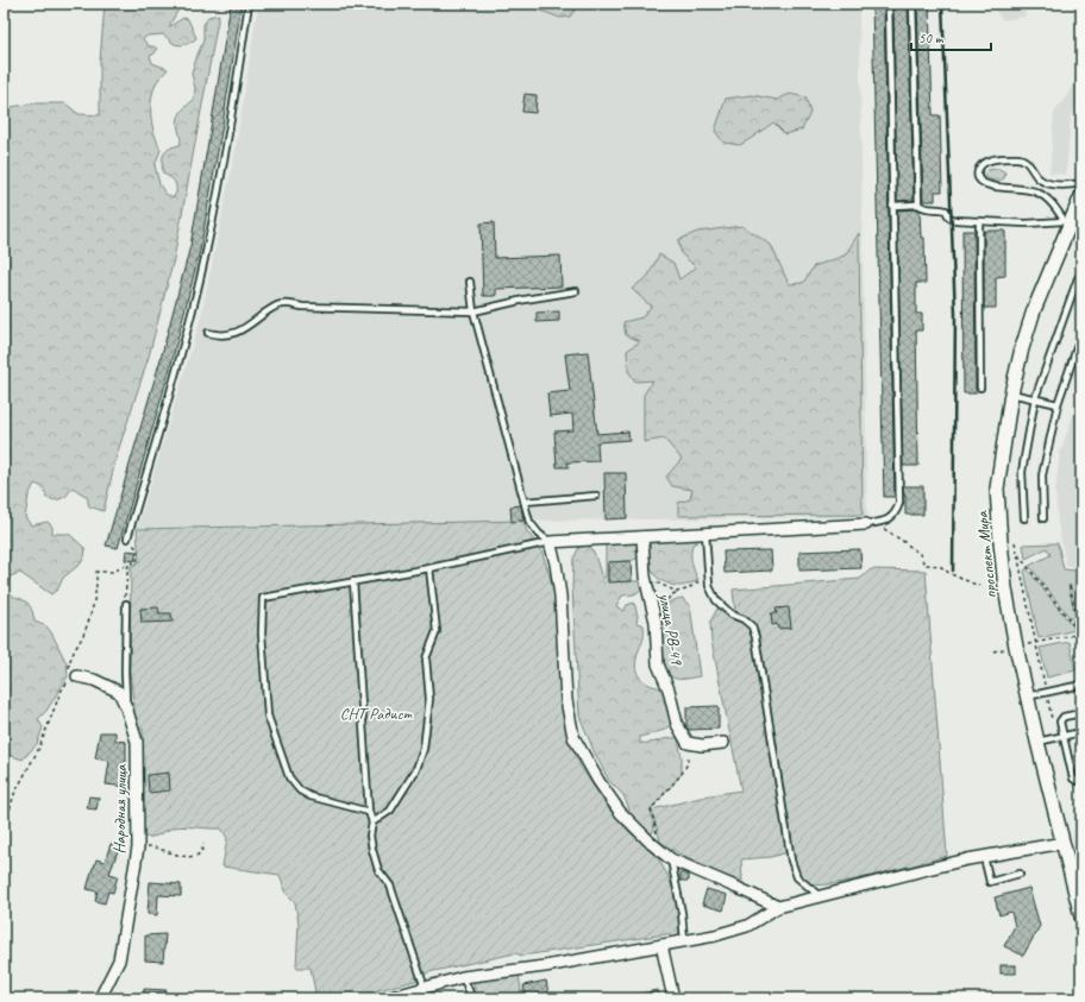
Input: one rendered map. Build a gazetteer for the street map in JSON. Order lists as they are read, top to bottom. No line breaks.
{"streets":{"street":["проспект Мира","улица РВ-49","Народная улица"]},"parks":["СНТ Радист"],"scale_bar":"50 m"}
